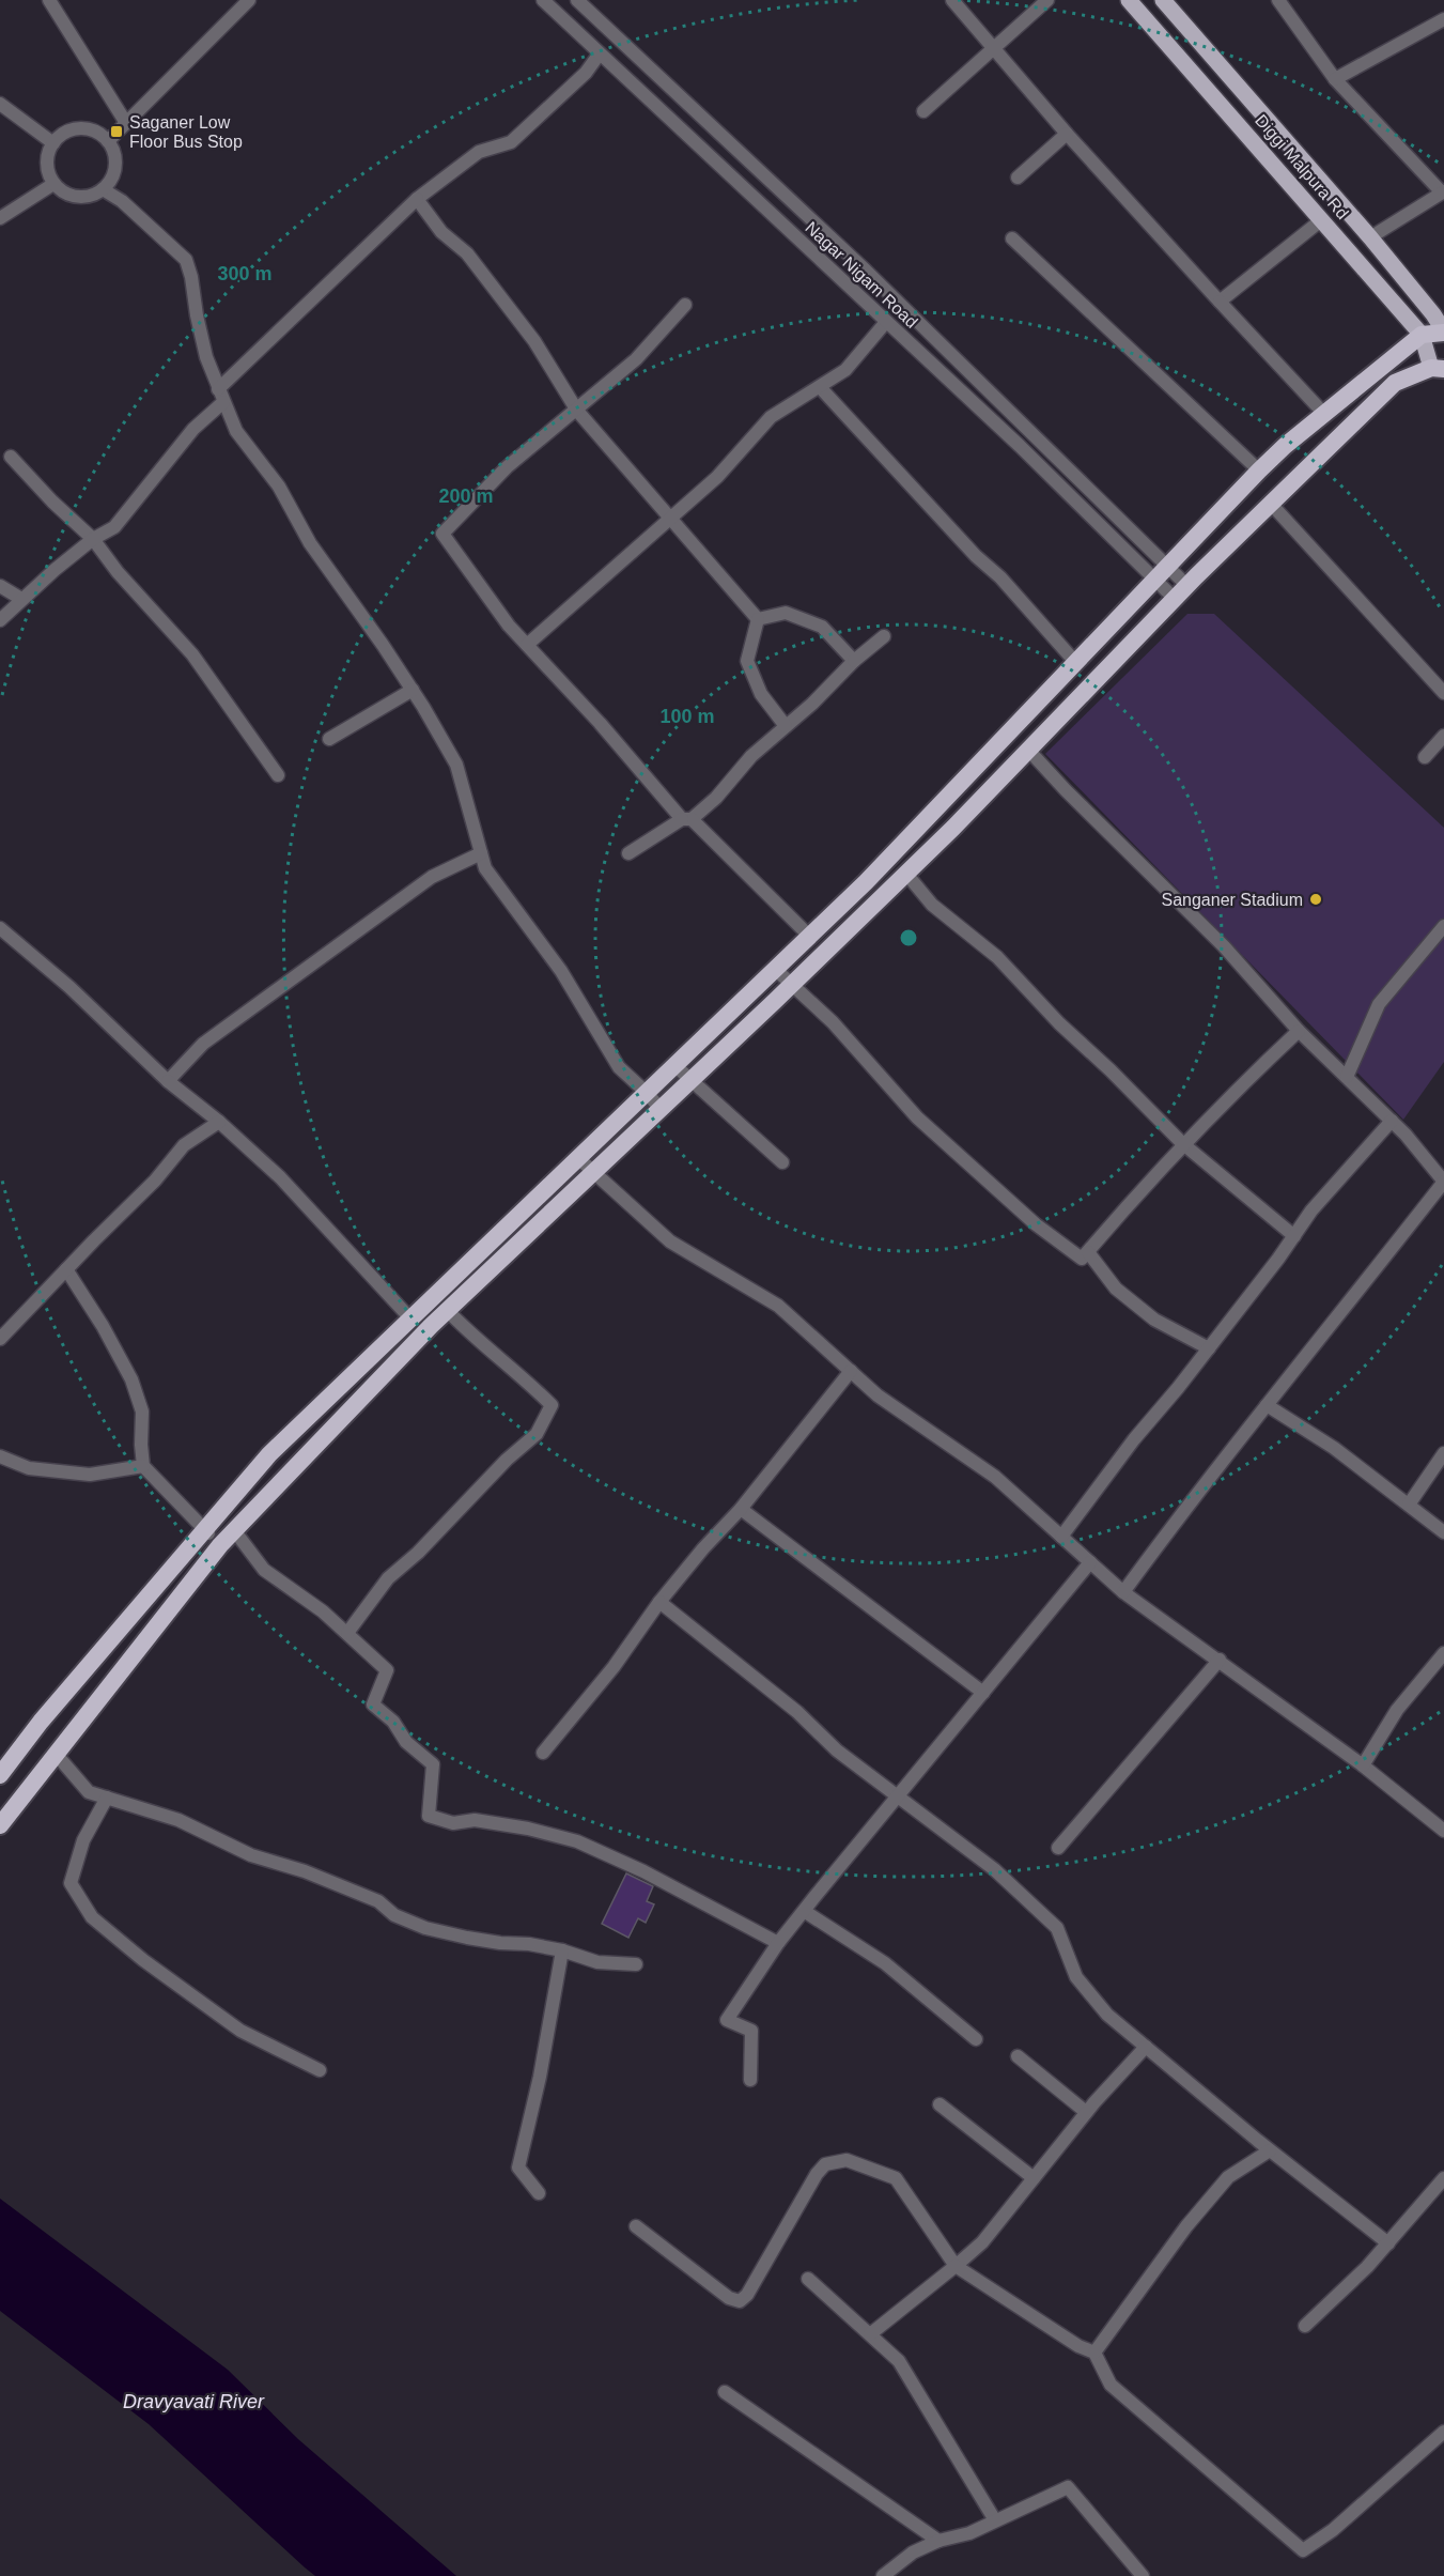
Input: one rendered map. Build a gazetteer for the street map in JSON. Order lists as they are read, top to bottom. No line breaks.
{"streets":{"main road":["Diggi Malpura Rd"],"street":["Nagar Nigam Road"]},"water":["Dravyavati River"],"places":{"transit":["Saganer Low Floor Bus Stop"],"other":["Sanganer Stadium"]},"rings":["300 m","200 m","100 m"]}
